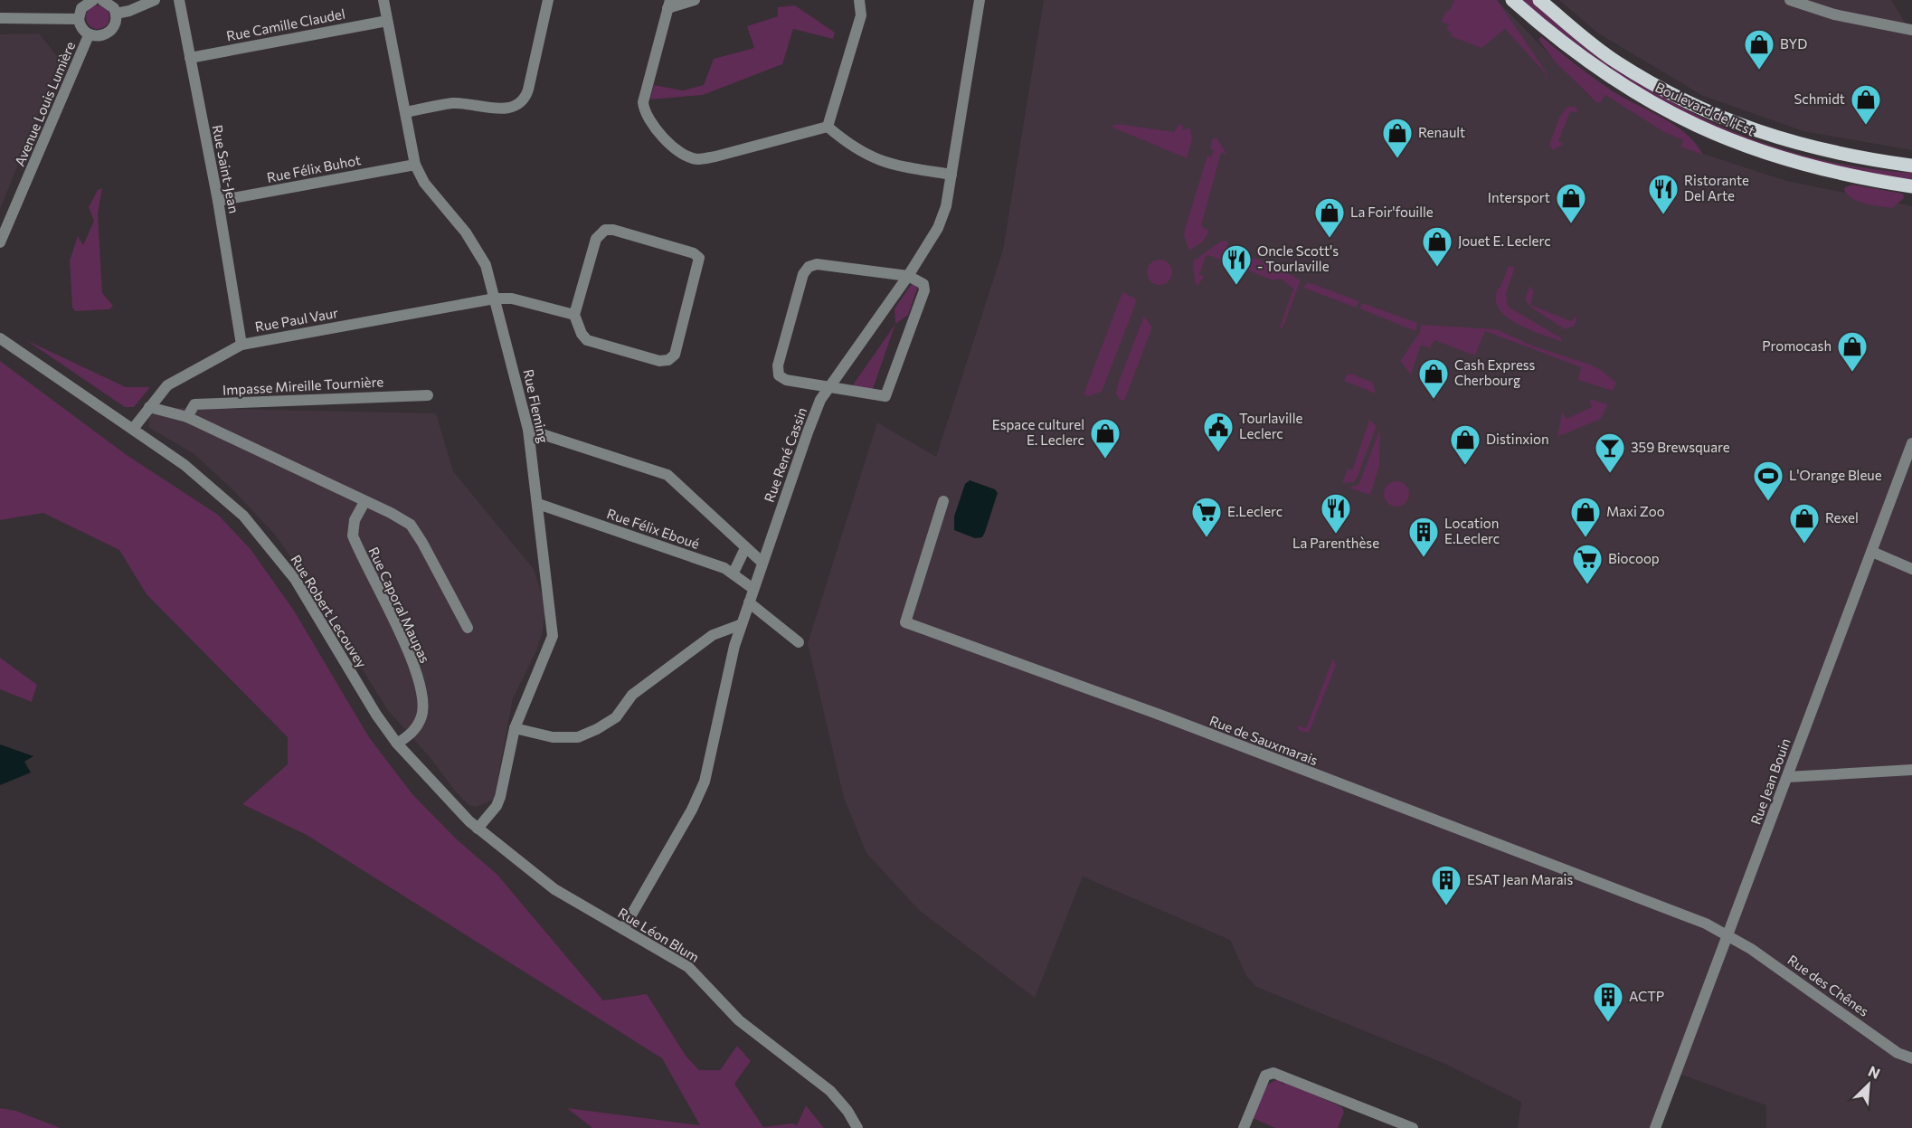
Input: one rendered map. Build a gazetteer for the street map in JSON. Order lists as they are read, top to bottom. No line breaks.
{"streets":{"main road":["Boulevard de l'Est"],"street":["Rue Camille Claudel","Avenue Louis Lumière","Rue Saint-Jean","Rue Félix Buhot","Rue Paul Vaur","Impasse Mireille Tournière","Rue Fleming","Rue René Cassin","Rue Félix Eboué","Rue Caporal Maupas","Rue Robert Lecouvey","Rue de Sauxmarais","Rue Jean Bouin","Rue Léon Blum","Rue des Chênes"]},"crossings":[["Rue Camille Claudel","Rue Saint-Jean"],["Rue Camille Claudel","Rue Fleming"],["Rue Saint-Jean","Rue Félix Buhot"],["Rue Saint-Jean","Rue Paul Vaur"],["Rue Félix Buhot","Rue Fleming"],["Rue Paul Vaur","Rue Fleming"],["Rue Paul Vaur","Rue Robert Lecouvey"],["Rue Fleming","Rue Félix Eboué"],["Rue Fleming","Rue Robert Lecouvey"],["Rue Fleming","Rue Léon Blum"],["Rue René Cassin","Rue Félix Eboué"],["Rue René Cassin","Rue Léon Blum"],["Rue Caporal Maupas","Rue Robert Lecouvey"],["Rue Robert Lecouvey","Rue Léon Blum"],["Rue de Sauxmarais","Rue Jean Bouin"],["Rue de Sauxmarais","Rue des Chênes"],["Rue Jean Bouin","Rue des Chênes"]],"places":{"shop":["BYD","Schmidt","Renault","Intersport","La Foir'fouille","Jouet E. Leclerc","Promocash","Cash Express Cherbourg","Espace culturel E. Leclerc","Distinxion","Maxi Zoo","Rexel"],"restaurant":["Ristorante Del Arte","Oncle Scott's - Tourlaville","La Parenthèse"],"public building":["Tourlaville Leclerc"],"bar":["359 Brewsquare"],"sports":["L'Orange Bleue"],"supermarket":["E.Leclerc","Biocoop"],"building":["Location E.Leclerc","ESAT Jean Marais","ACTP"]},"north":"top right"}
